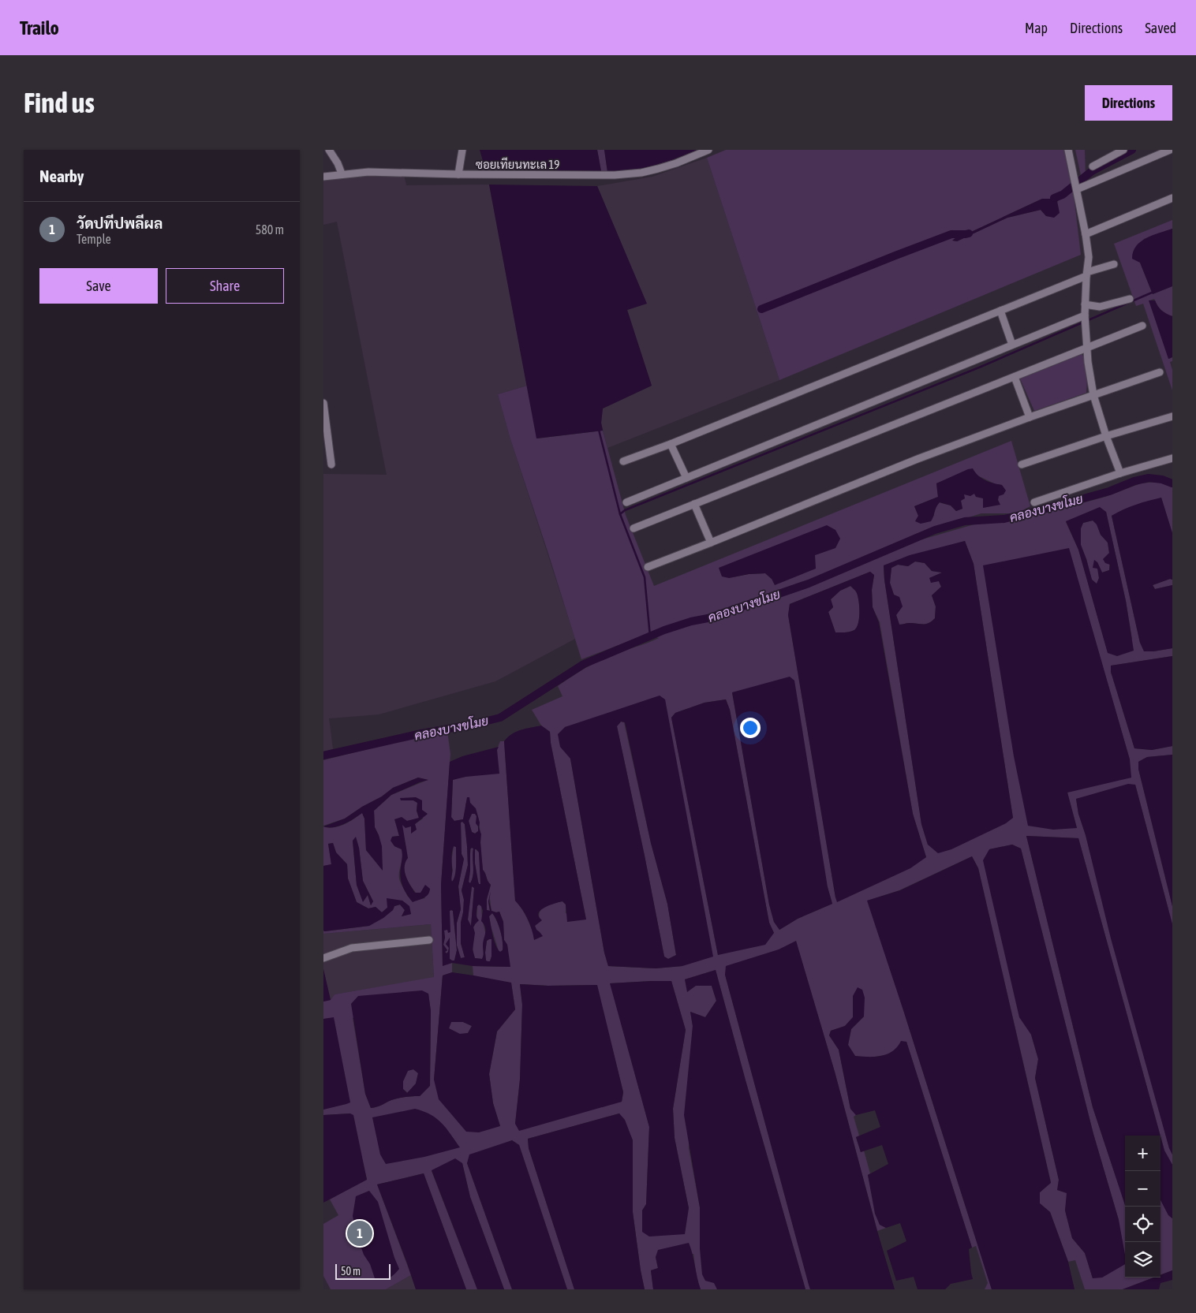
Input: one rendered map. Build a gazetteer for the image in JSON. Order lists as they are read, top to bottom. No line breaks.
{"streets":{"street":["ซอยเทียนทะเล 19"]},"water":["คลองบางขโมย"],"scale_bar":"50 m","page":{"header":"Trailo","nav":["Map","Directions","Saved"],"buttons":["Directions",["Save","Share"]],"title":"Find us","heading":"Nearby","list":[{"mark":"1","name":"วัดปทีปพลีผล","note":"Temple","value":"580 m"}],"map_buttons":["+","−"],"pins":"1","scale":"50 m"}}
